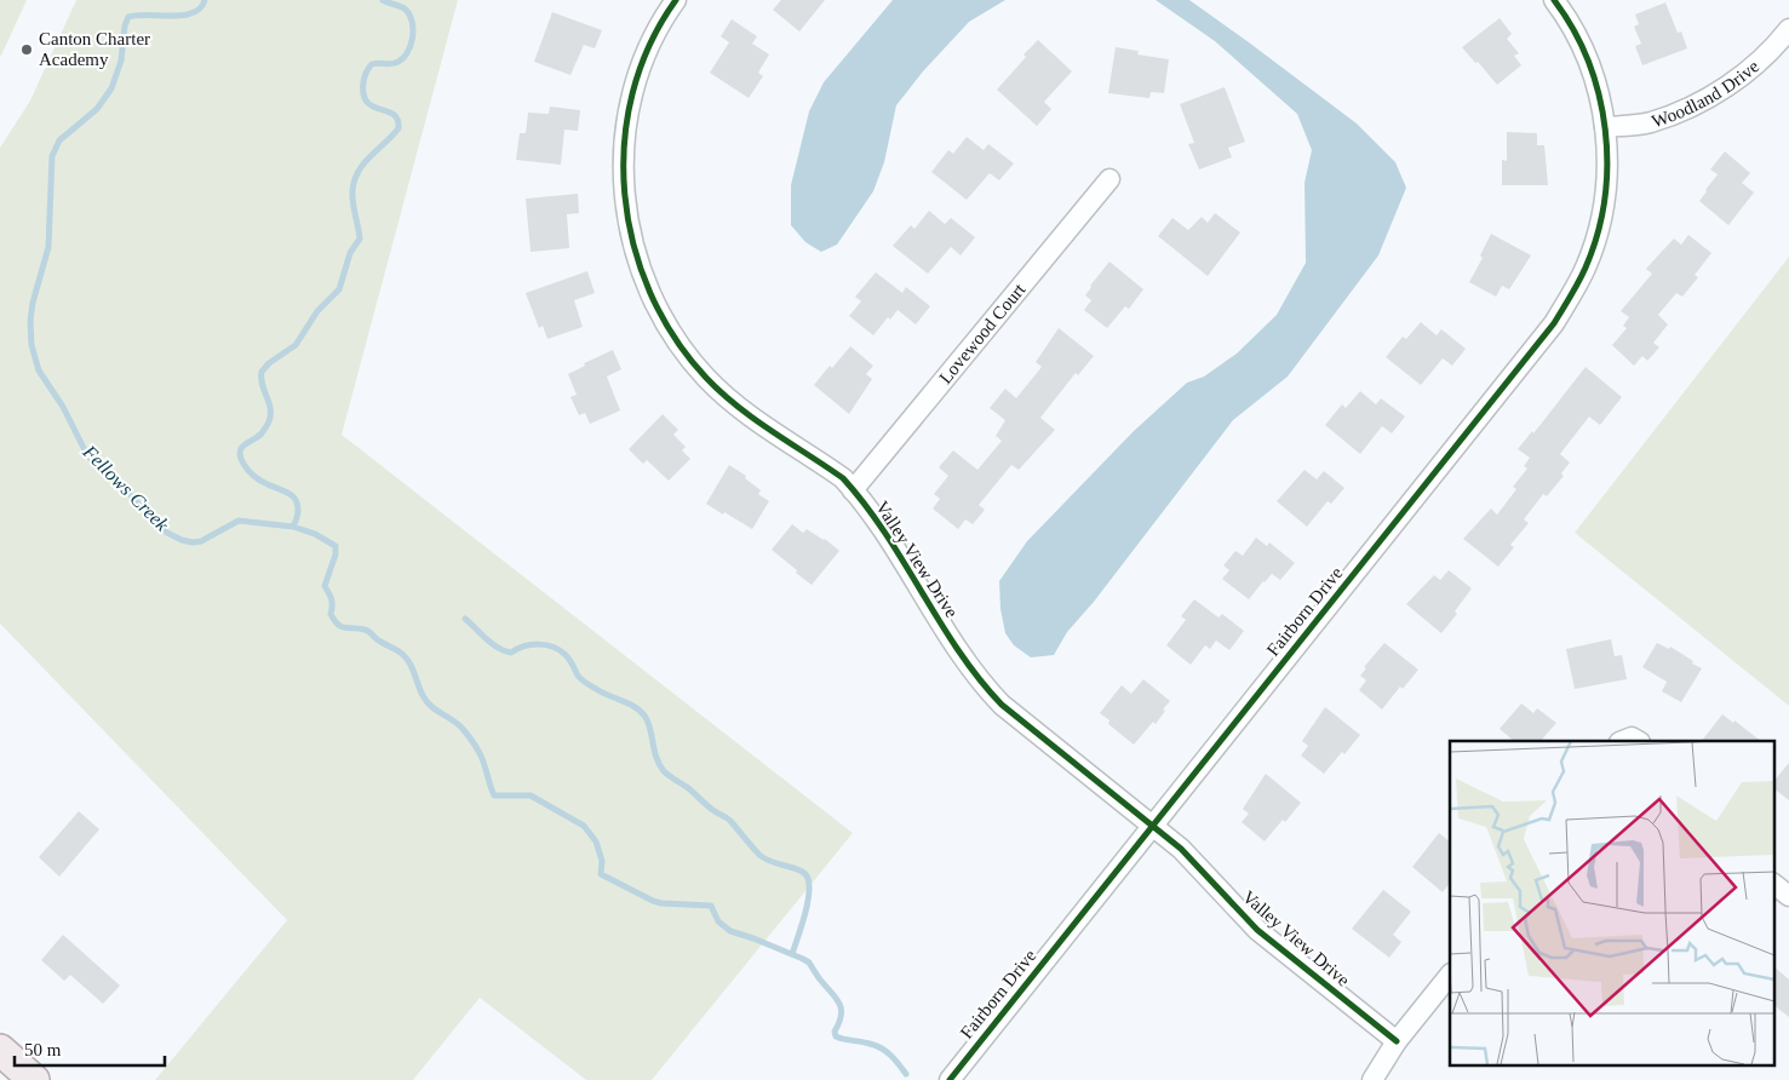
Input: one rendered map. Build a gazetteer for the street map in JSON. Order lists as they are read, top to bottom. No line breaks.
{"streets":{"street":["Woodland Drive","Lovewood Court","Valley View Drive","Fairborn Drive"]},"crossings":[["Woodland Drive","Fairborn Drive"],["Lovewood Court","Valley View Drive"],["Valley View Drive","Fairborn Drive"]],"water":["Fellows Creek"],"places":["Canton Charter Academy"],"scale_bar":"50 m"}
